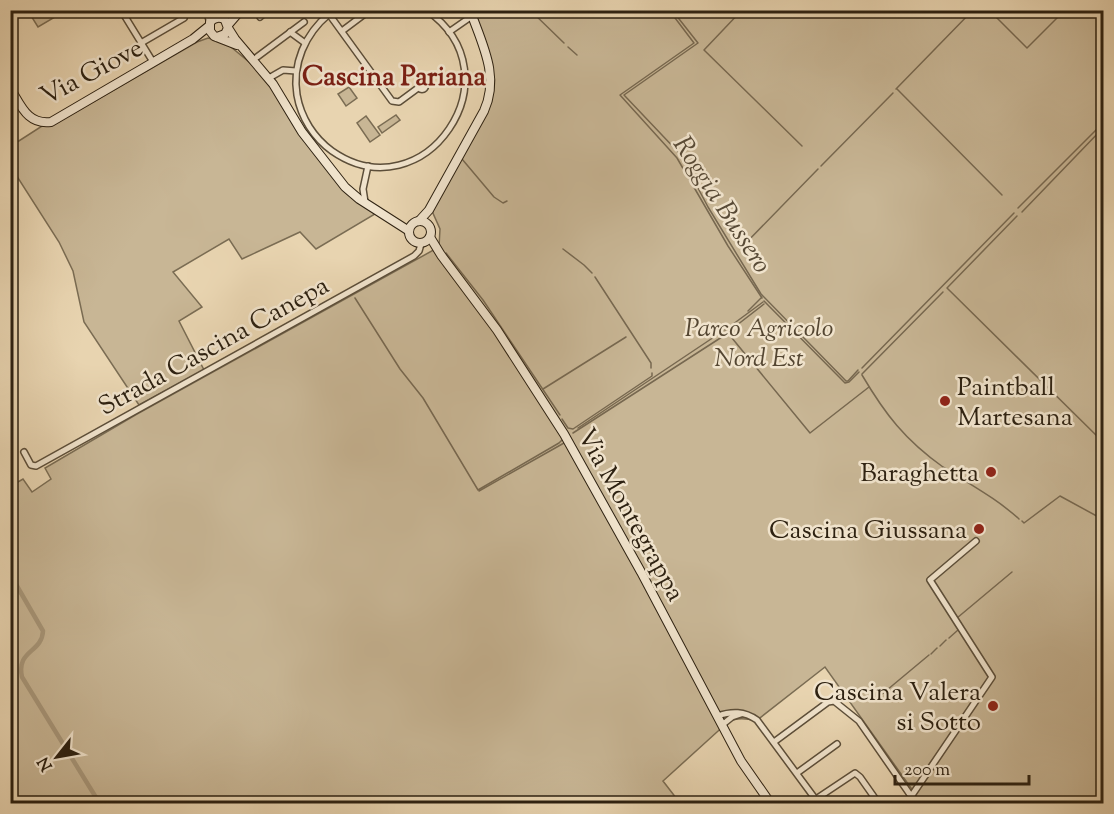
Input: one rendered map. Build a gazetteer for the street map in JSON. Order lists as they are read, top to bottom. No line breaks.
{"streets":{"street":["Via Giove","Strada Cascina Canepa","Via Montegrappa"]},"crossings":[["Strada Cascina Canepa","Via Montegrappa"]],"districts":["Cascina Pariana"],"water":["Roggia Bussero"],"parks":["Parco Agricolo Nord Est"],"places":["Paintball Martesana","Baraghetta","Cascina Giussana","Cascina Valera si Sotto"],"scale_bar":"200 m","north":"bottom left"}
